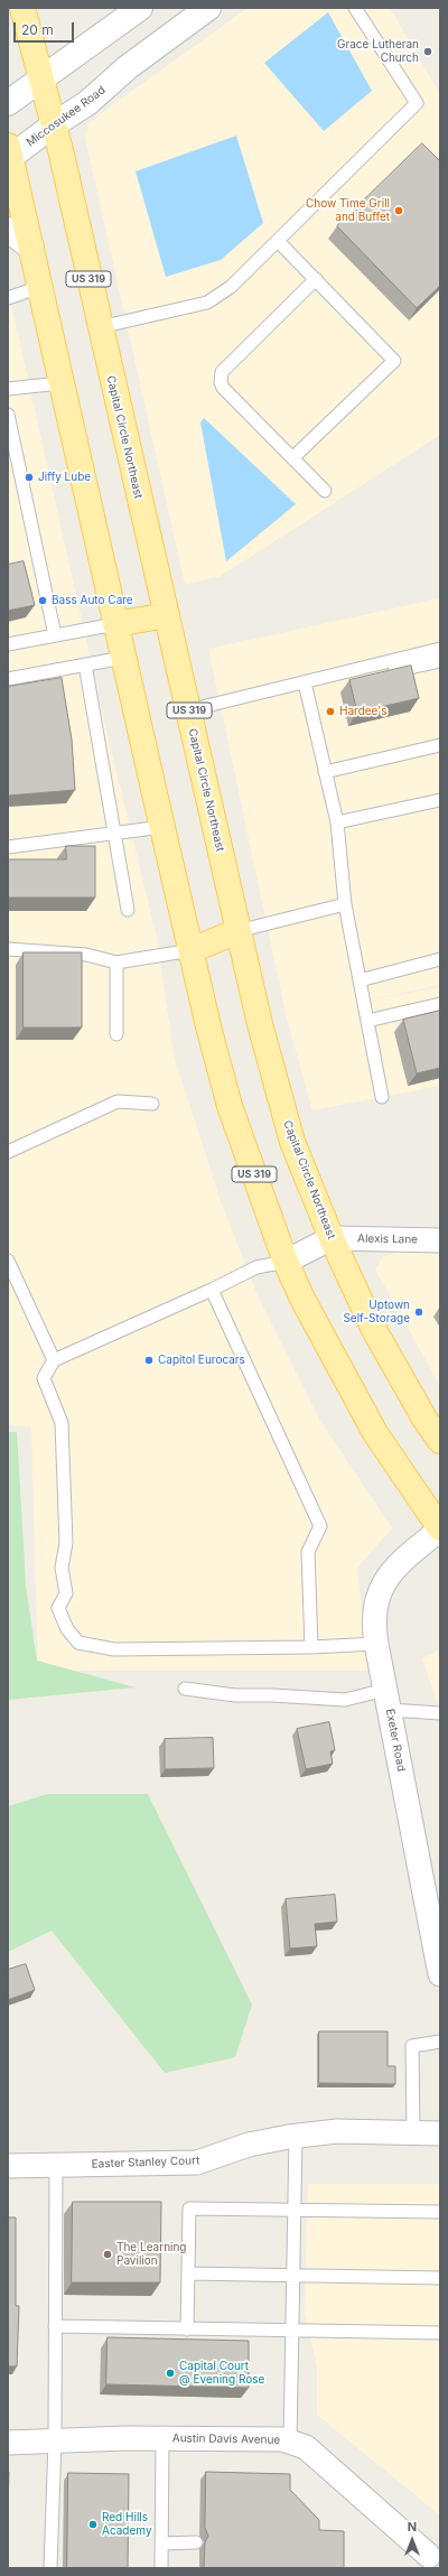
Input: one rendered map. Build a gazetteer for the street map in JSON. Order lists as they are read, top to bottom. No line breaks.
{"streets":{"main road":["US 319","Capital Circle Northeast"],"street":["Miccosukee Road","Alexis Lane","Exeter Road","Easter Stanley Court","Austin Davis Avenue"]},"crossings":[["Miccosukee Road","US 319"],["Miccosukee Road","Capital Circle Northeast"],["US 319","Alexis Lane"],["US 319","Exeter Road"],["Capital Circle Northeast","Alexis Lane"]],"places":["Grace Lutheran Church","Chow Time Grill and Buffet","Jiffy Lube","Bass Auto Care","Hardee's","Uptown Self-Storage","Capitol Eurocars","The Learning Pavilion","Capital Court @ Evening Rose","Red Hills Academy"],"scale_bar":"20 m","north":"top"}
